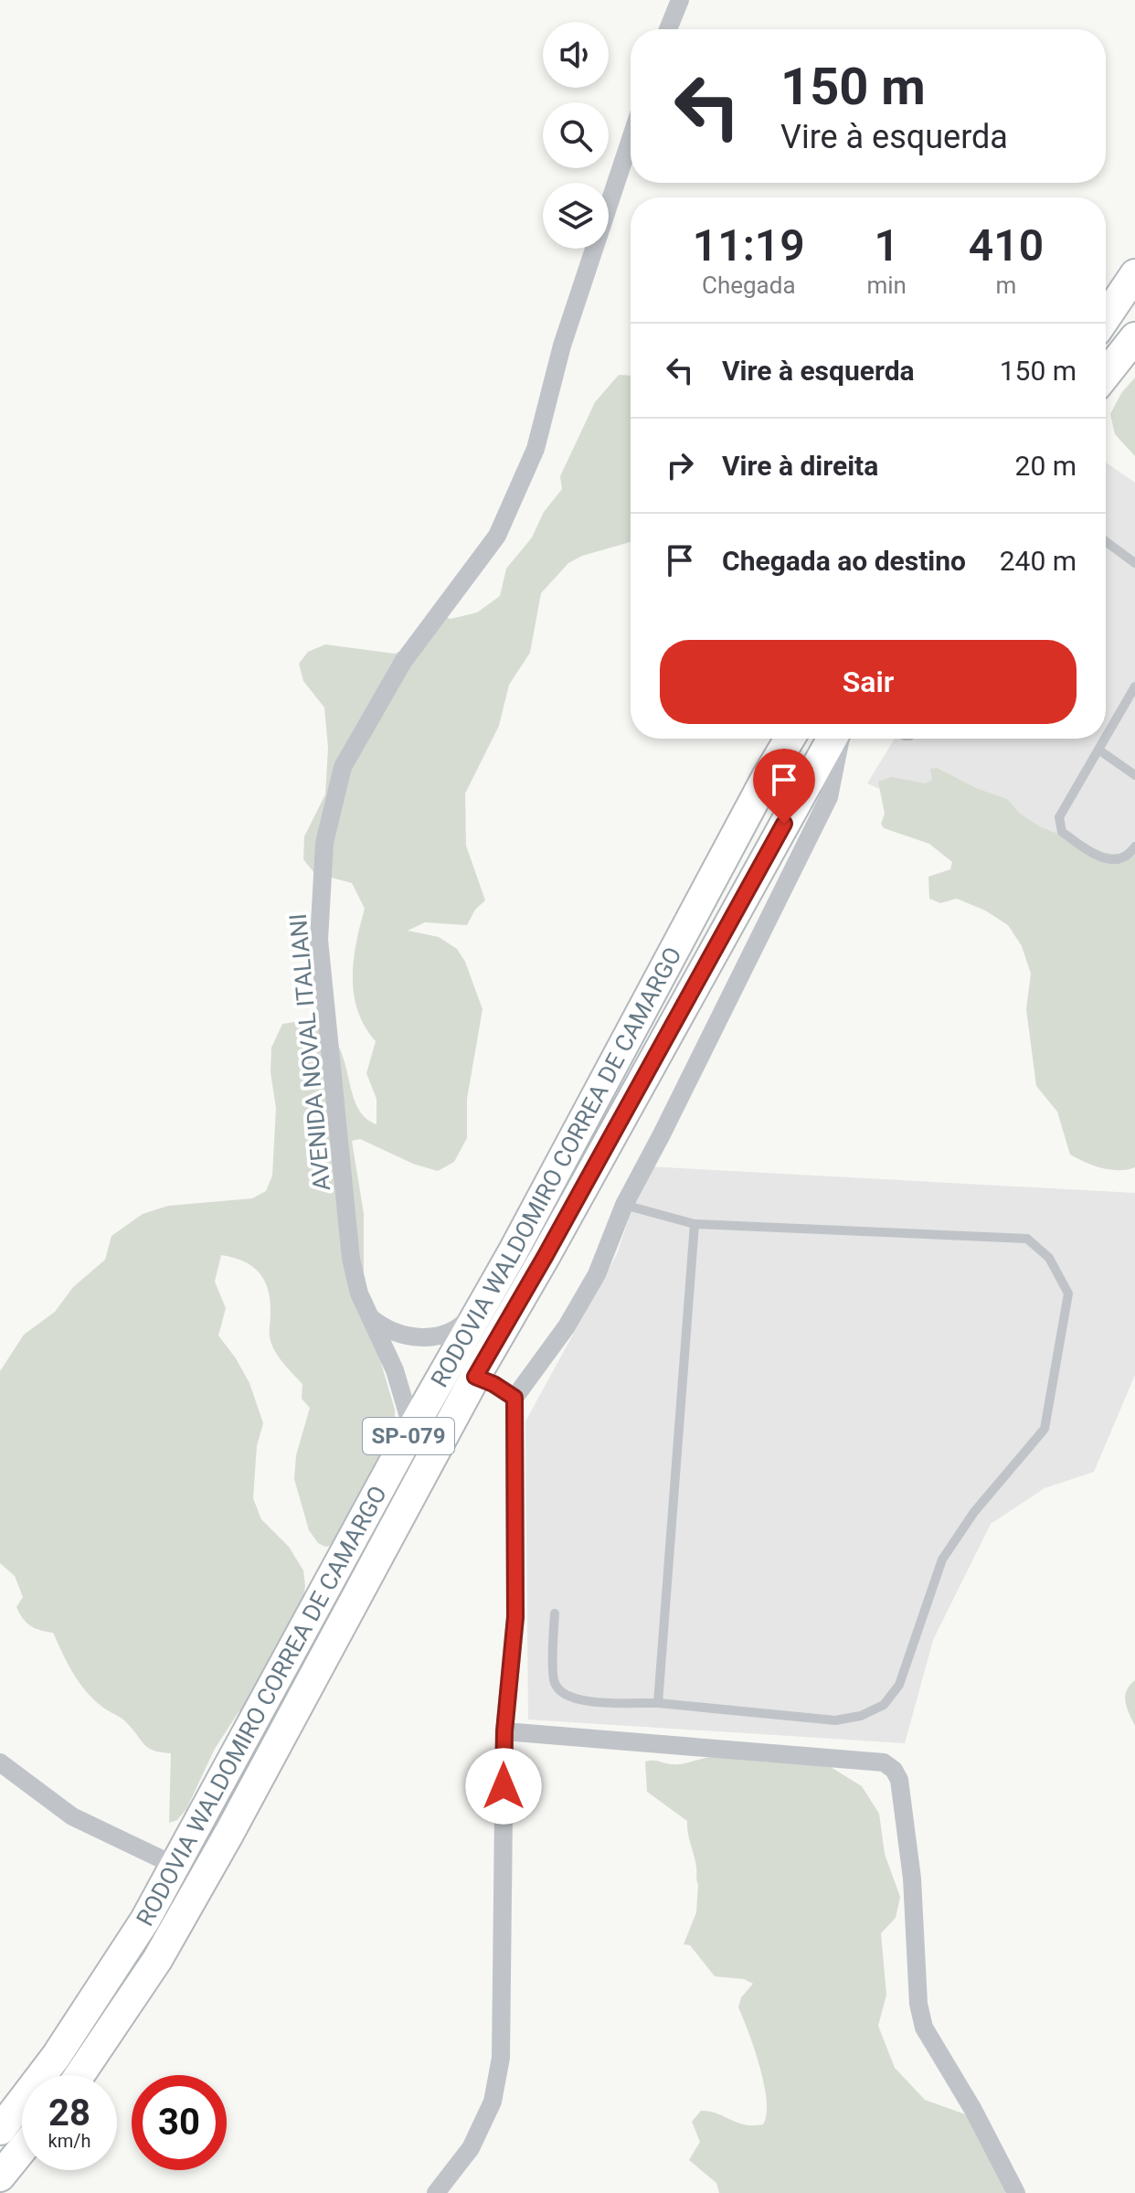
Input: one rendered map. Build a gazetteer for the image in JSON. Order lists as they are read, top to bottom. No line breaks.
{"streets":{"main road":["RODOVIA WALDOMIRO CORREA DE CAMARGO","SP-079"],"street":["AVENIDA NOVAL ITALIANI"]},"crossings":[["AVENIDA NOVAL ITALIANI","RODOVIA WALDOMIRO CORREA DE CAMARGO"]],"page":{"turn":["150 m","Vire à esquerda"],"eta":["11:19","Chegada","1","min","410","m"],"list":[{"name":"Vire à esquerda","value":"150 m"},{"name":"Vire à direita","value":"20 m"},{"name":"Chegada ao destino","value":"240 m"}],"buttons":"Sair","speed":"28 km/h","limit":"30"}}
